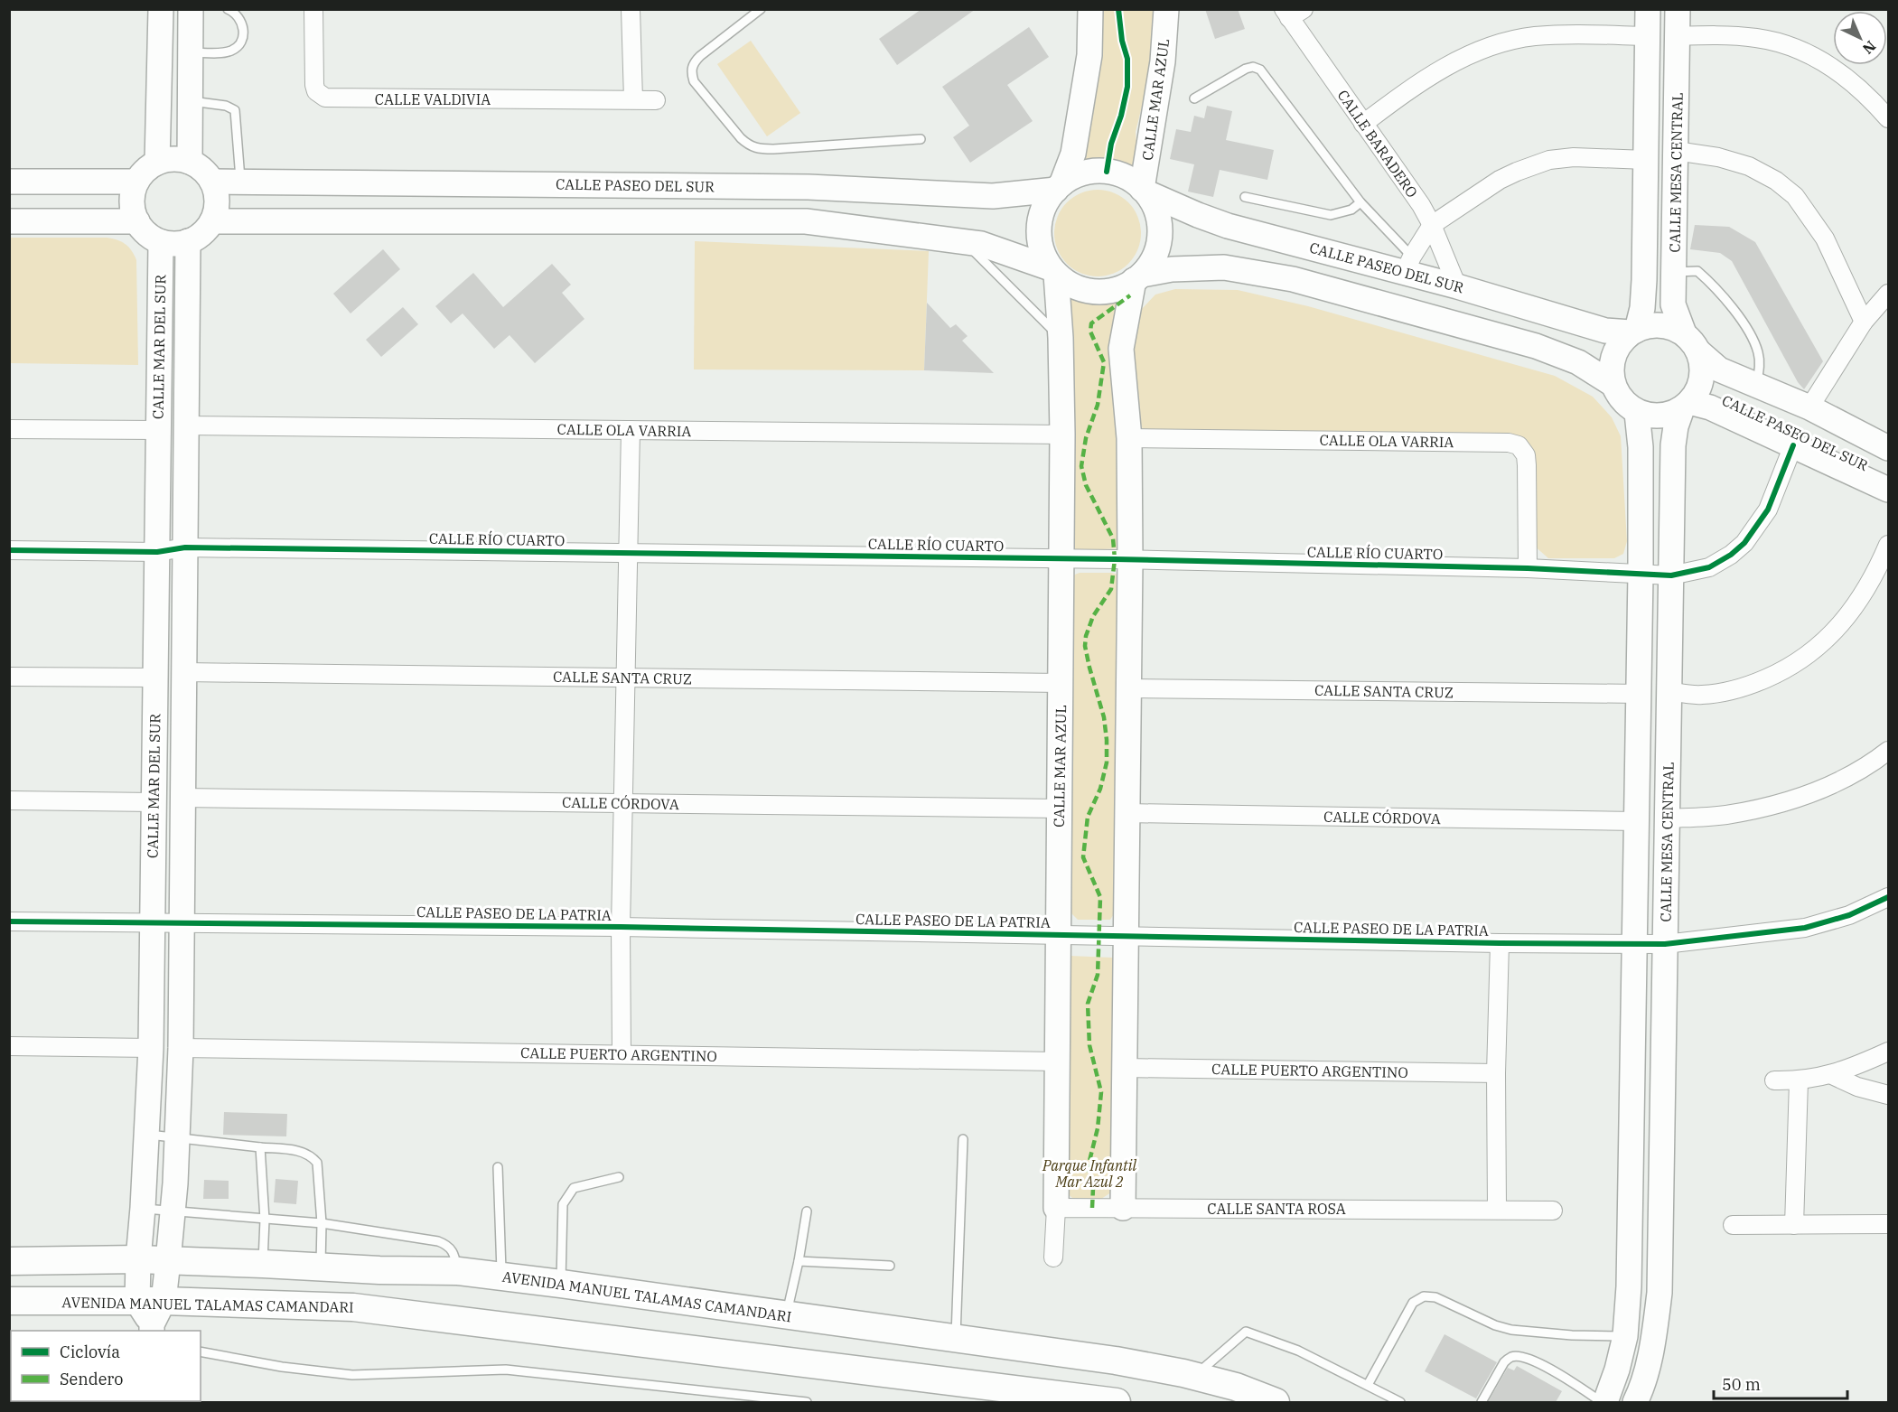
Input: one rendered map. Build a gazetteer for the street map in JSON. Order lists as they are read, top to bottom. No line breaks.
{"streets":{"main road":["CALLE MAR AZUL","CALLE MESA CENTRAL","CALLE PASEO DEL SUR","CALLE MAR DEL SUR","AVENIDA MANUEL TALAMAS CAMANDARI"],"street":["CALLE VALDIVIA","CALLE BARADERO","CALLE OLA VARRIA","CALLE RÍO CUARTO","CALLE SANTA CRUZ","CALLE CÓRDOVA","CALLE PASEO DE LA PATRIA","CALLE PUERTO ARGENTINO","CALLE SANTA ROSA"]},"crossings":[["CALLE MAR AZUL","CALLE PASEO DEL SUR"],["CALLE MAR AZUL","CALLE OLA VARRIA"],["CALLE MAR AZUL","CALLE RÍO CUARTO"],["CALLE MAR AZUL","CALLE SANTA CRUZ"],["CALLE MAR AZUL","CALLE CÓRDOVA"],["CALLE MAR AZUL","CALLE PASEO DE LA PATRIA"],["CALLE MAR AZUL","CALLE PUERTO ARGENTINO"],["CALLE MAR AZUL","CALLE SANTA ROSA"],["CALLE BARADERO","CALLE PASEO DEL SUR"],["CALLE MESA CENTRAL","CALLE PASEO DEL SUR"],["CALLE MESA CENTRAL","CALLE RÍO CUARTO"],["CALLE MESA CENTRAL","CALLE SANTA CRUZ"],["CALLE MESA CENTRAL","CALLE CÓRDOVA"],["CALLE MESA CENTRAL","CALLE PASEO DE LA PATRIA"],["CALLE PASEO DEL SUR","CALLE MAR DEL SUR"],["CALLE PASEO DEL SUR","CALLE RÍO CUARTO"],["CALLE MAR DEL SUR","CALLE OLA VARRIA"],["CALLE MAR DEL SUR","CALLE RÍO CUARTO"],["CALLE MAR DEL SUR","CALLE SANTA CRUZ"],["CALLE MAR DEL SUR","CALLE CÓRDOVA"],["CALLE MAR DEL SUR","CALLE PASEO DE LA PATRIA"],["CALLE MAR DEL SUR","CALLE PUERTO ARGENTINO"],["CALLE MAR DEL SUR","AVENIDA MANUEL TALAMAS CAMANDARI"],["CALLE OLA VARRIA","CALLE RÍO CUARTO"]],"parks":["Parque Infantil Mar Azul 2"],"legend":["Ciclovía","Sendero"],"scale_bar":"50 m","north":"bottom right"}
